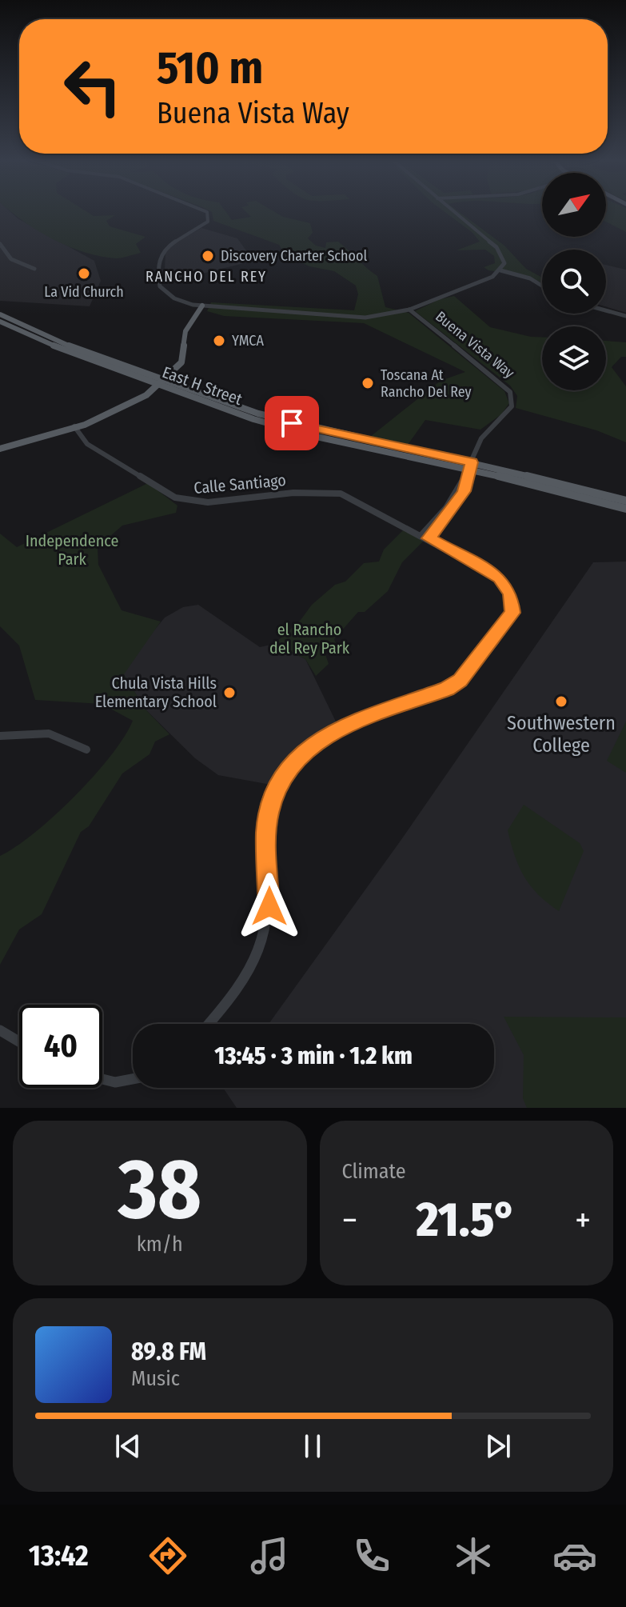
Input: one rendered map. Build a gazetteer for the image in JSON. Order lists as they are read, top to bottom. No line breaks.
{"streets":{"main road":["East H Street"],"street":["Buena Vista Way","Calle Santiago"]},"crossings":[["Buena Vista Way","East H Street"],["Buena Vista Way","Calle Santiago"]],"districts":["RANCHO DEL REY"],"parks":["Independence Park","el Rancho del Rey Park"],"places":["Discovery Charter School","La Vid Church","YMCA","Toscana At Rancho Del Rey","Chula Vista Hills Elementary School","Southwestern College"],"north":"top right","page":{"turn":["510 m","Buena Vista Way"],"limit":"40","trip":"13:45 · 3 min · 1.2 km","tile":[["38","km/h"],"Climate"],"heat":["−","21.5°","+"],"song":["89.8 FM","Music"],"tabs":"13:42"}}
